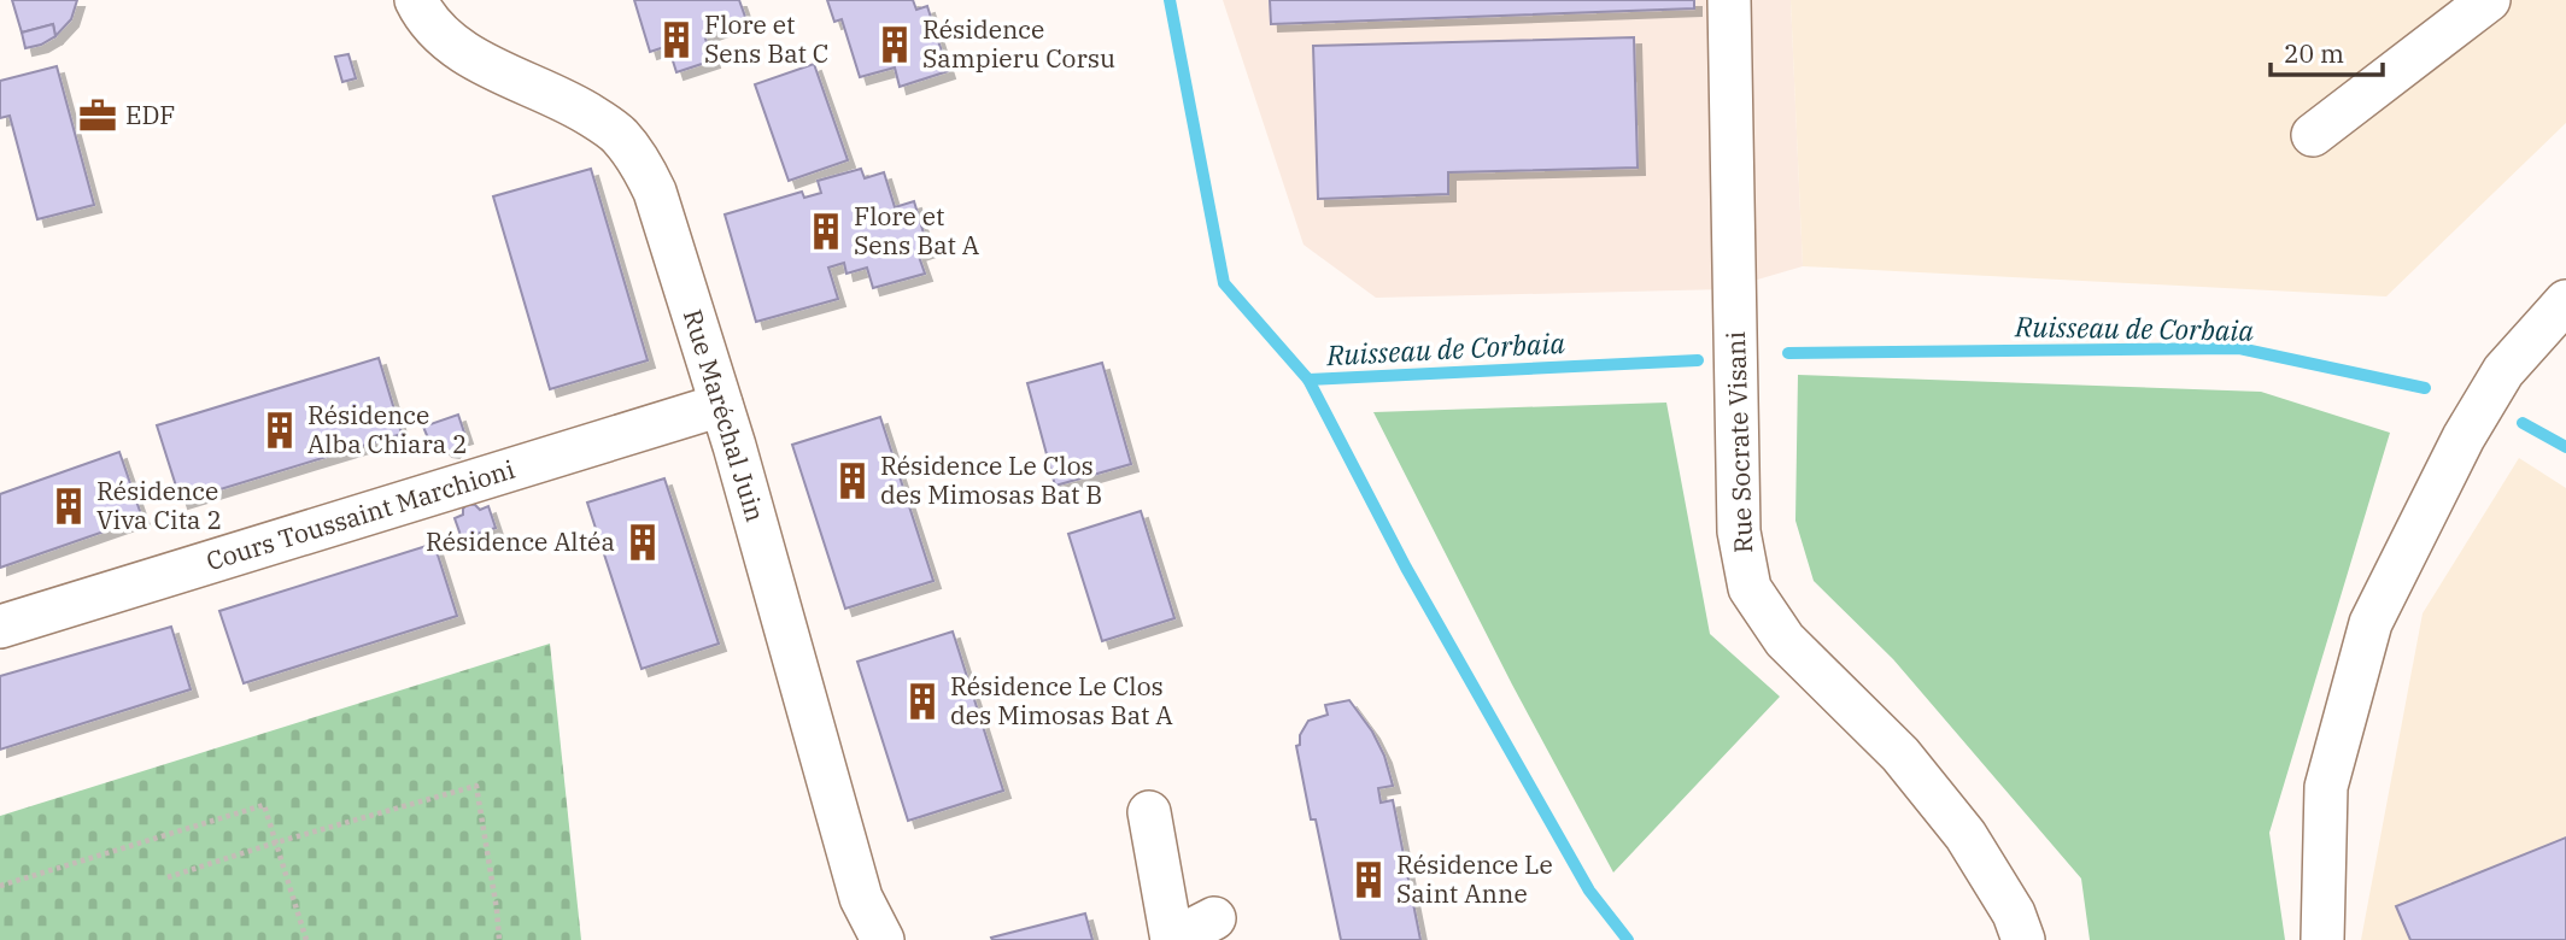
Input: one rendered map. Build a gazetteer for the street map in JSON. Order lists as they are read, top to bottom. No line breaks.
{"streets":{"street":["Rue Maréchal Juin","Rue Socrate Visani","Cours Toussaint Marchioni"]},"crossings":[["Rue Maréchal Juin","Cours Toussaint Marchioni"]],"water":["Ruisseau de Corbaia"],"places":{"building":["Flore et Sens Bat C","Résidence Sampieru Corsu","Flore et Sens Bat A","Résidence Alba Chiara 2","Résidence Le Clos des Mimosas Bat B","Résidence Viva Cita 2","Résidence Altéa","Résidence Le Clos des Mimosas Bat A","Résidence Le Saint Anne"],"office":["EDF"]},"scale_bar":"20 m"}
